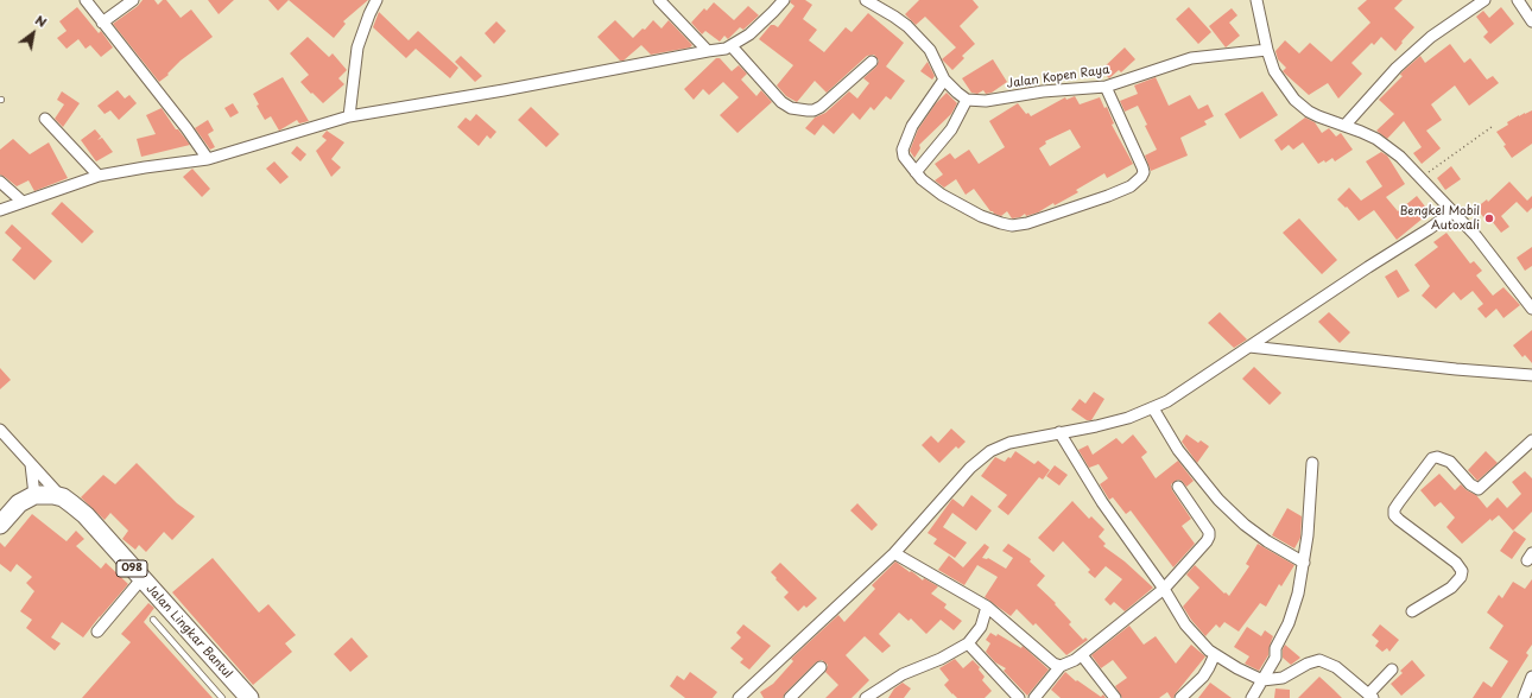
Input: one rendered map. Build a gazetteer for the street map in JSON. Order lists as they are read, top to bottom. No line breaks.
{"streets":{"main road":["098","Jalan Lingkar Bantul"],"street":["Jalan Kopen Raya"]},"places":["Bengkel Mobil Autoxali"],"north":"top right"}
